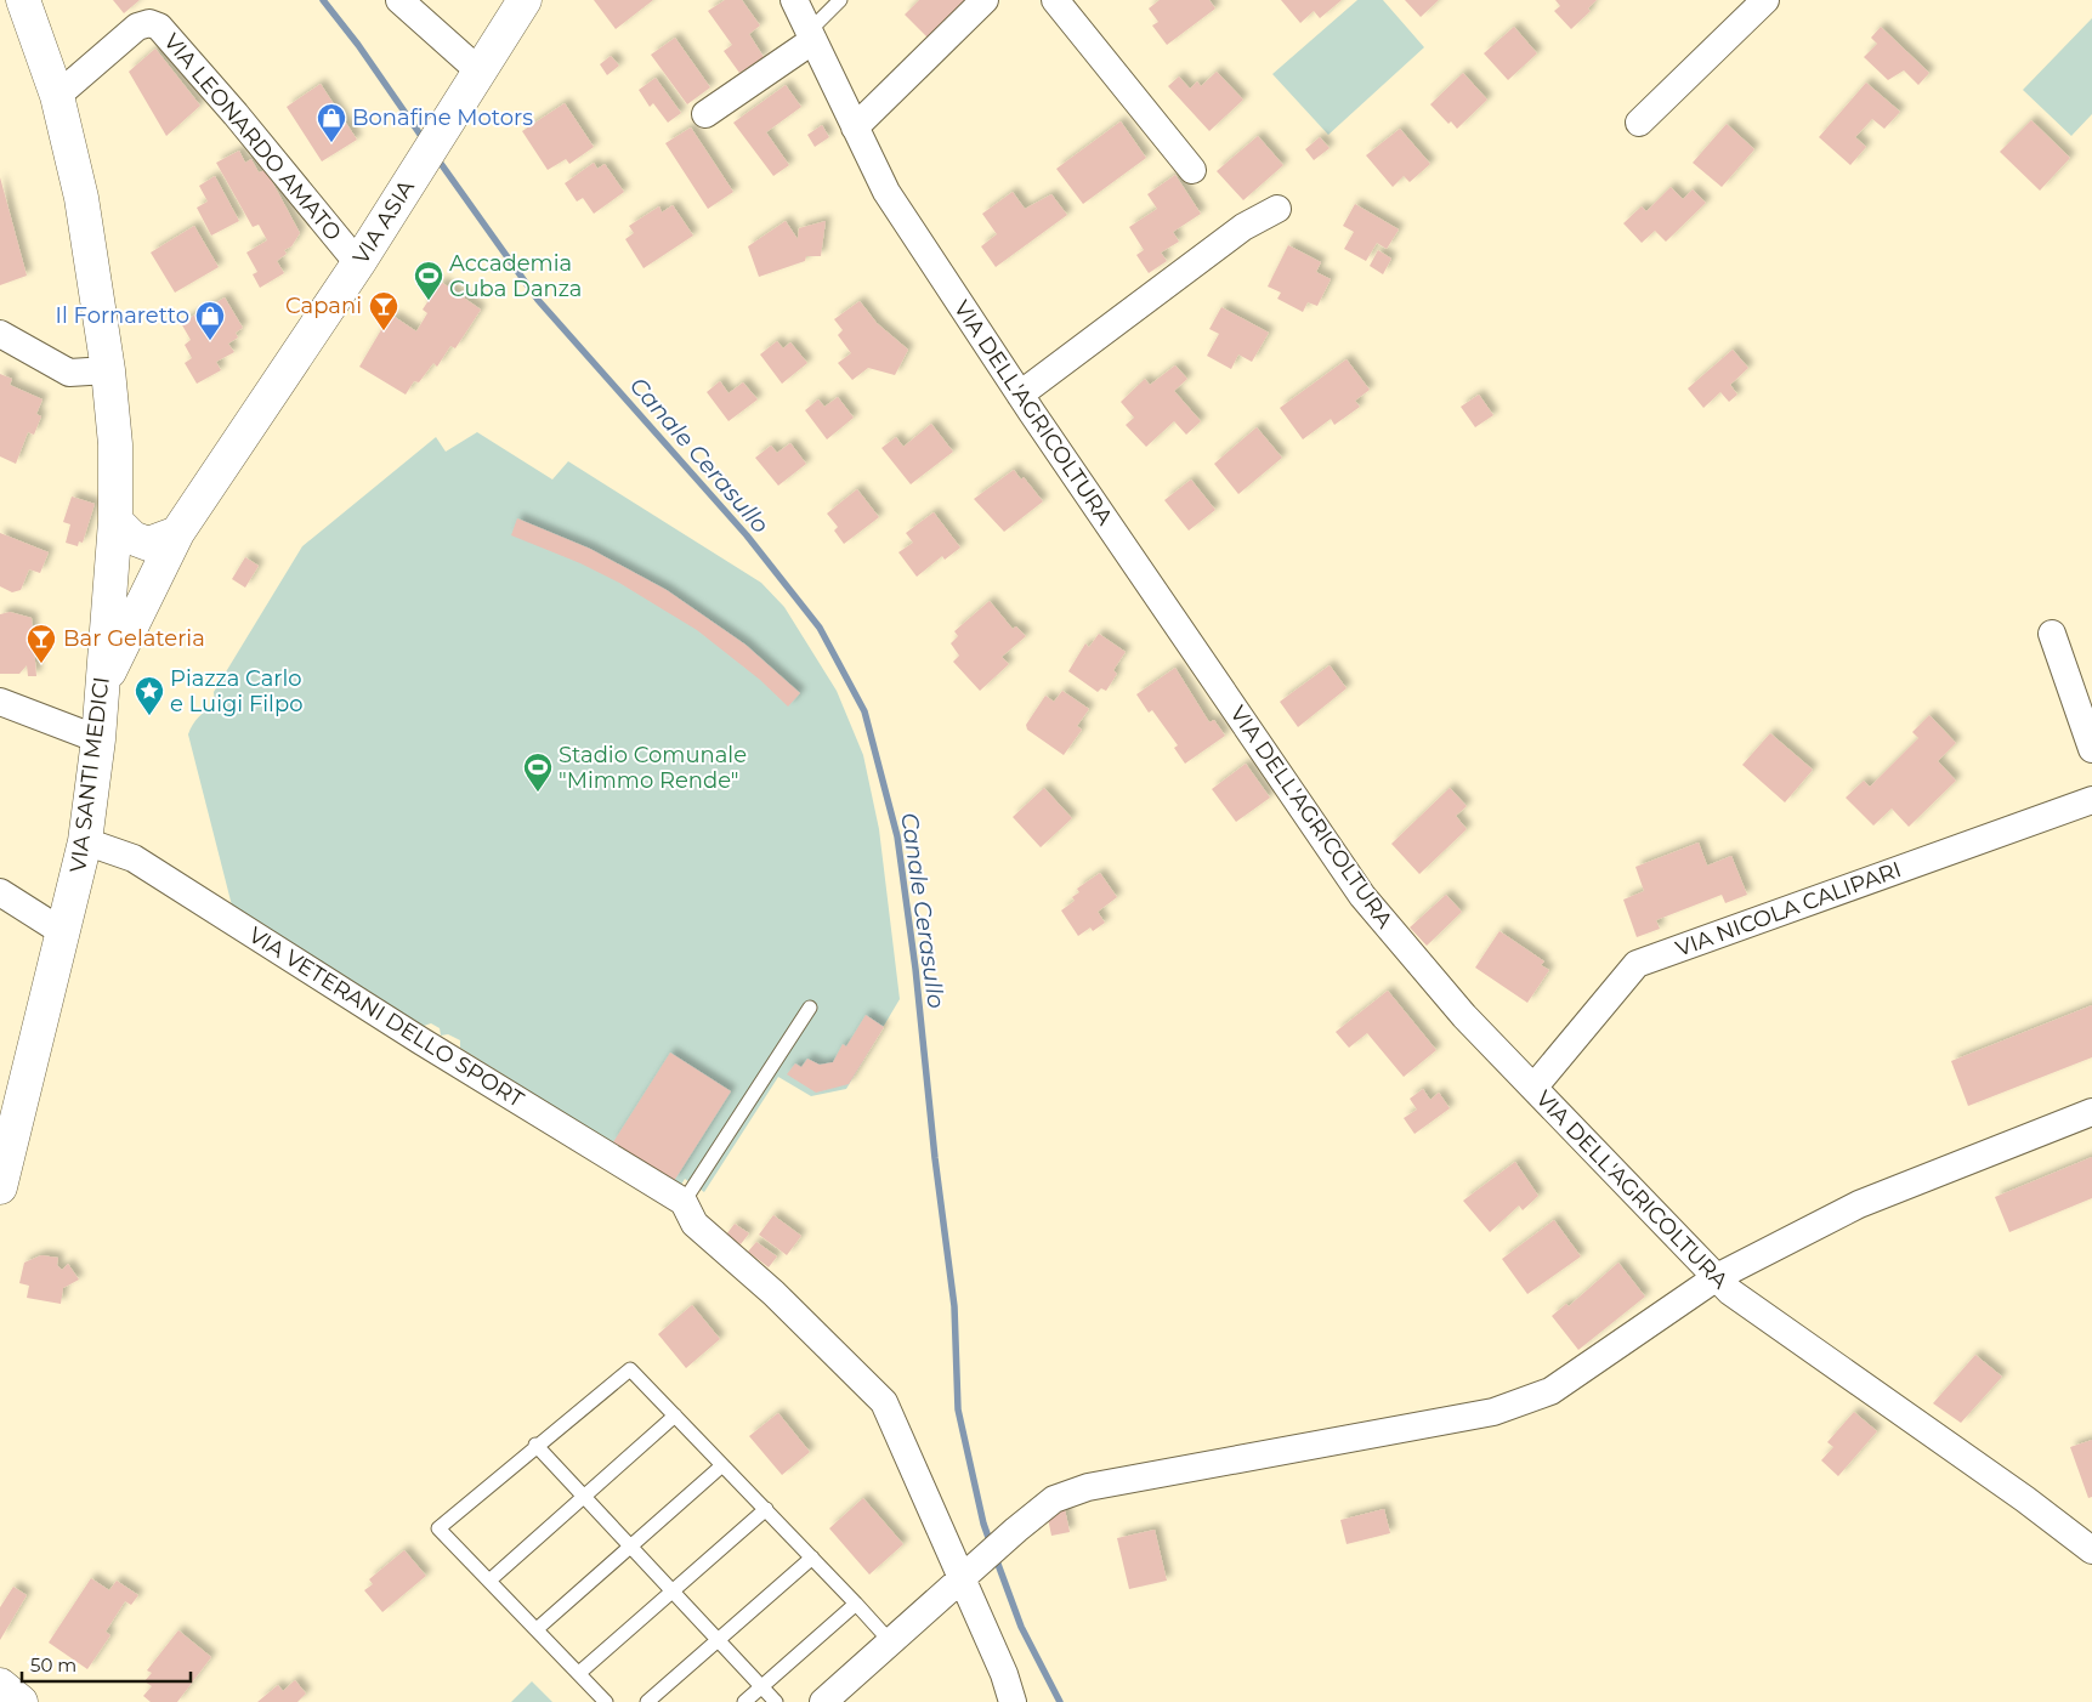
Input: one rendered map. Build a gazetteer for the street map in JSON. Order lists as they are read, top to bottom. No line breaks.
{"streets":{"street":["VIA LEONARDO AMATO","VIA ASIA","VIA DELL'AGRICOLTURA","VIA SANTI MEDICI","VIA NICOLA CALIPARI","VIA VETERANI DELLO SPORT"]},"crossings":[["VIA LEONARDO AMATO","VIA ASIA"],["VIA LEONARDO AMATO","VIA SANTI MEDICI"],["VIA ASIA","VIA SANTI MEDICI"],["VIA DELL'AGRICOLTURA","VIA NICOLA CALIPARI"],["VIA SANTI MEDICI","VIA VETERANI DELLO SPORT"]],"water":["Canale Cerasullo"],"places":{"shop":["Bonafine Motors","Il Fornaretto"],"sports":["Accademia Cuba Danza","Stadio Comunale \"Mimmo Rende\""],"bar":["Capani","Bar Gelateria"],"place":["Piazza Carlo e Luigi Filpo"]},"scale_bar":"50 m"}
